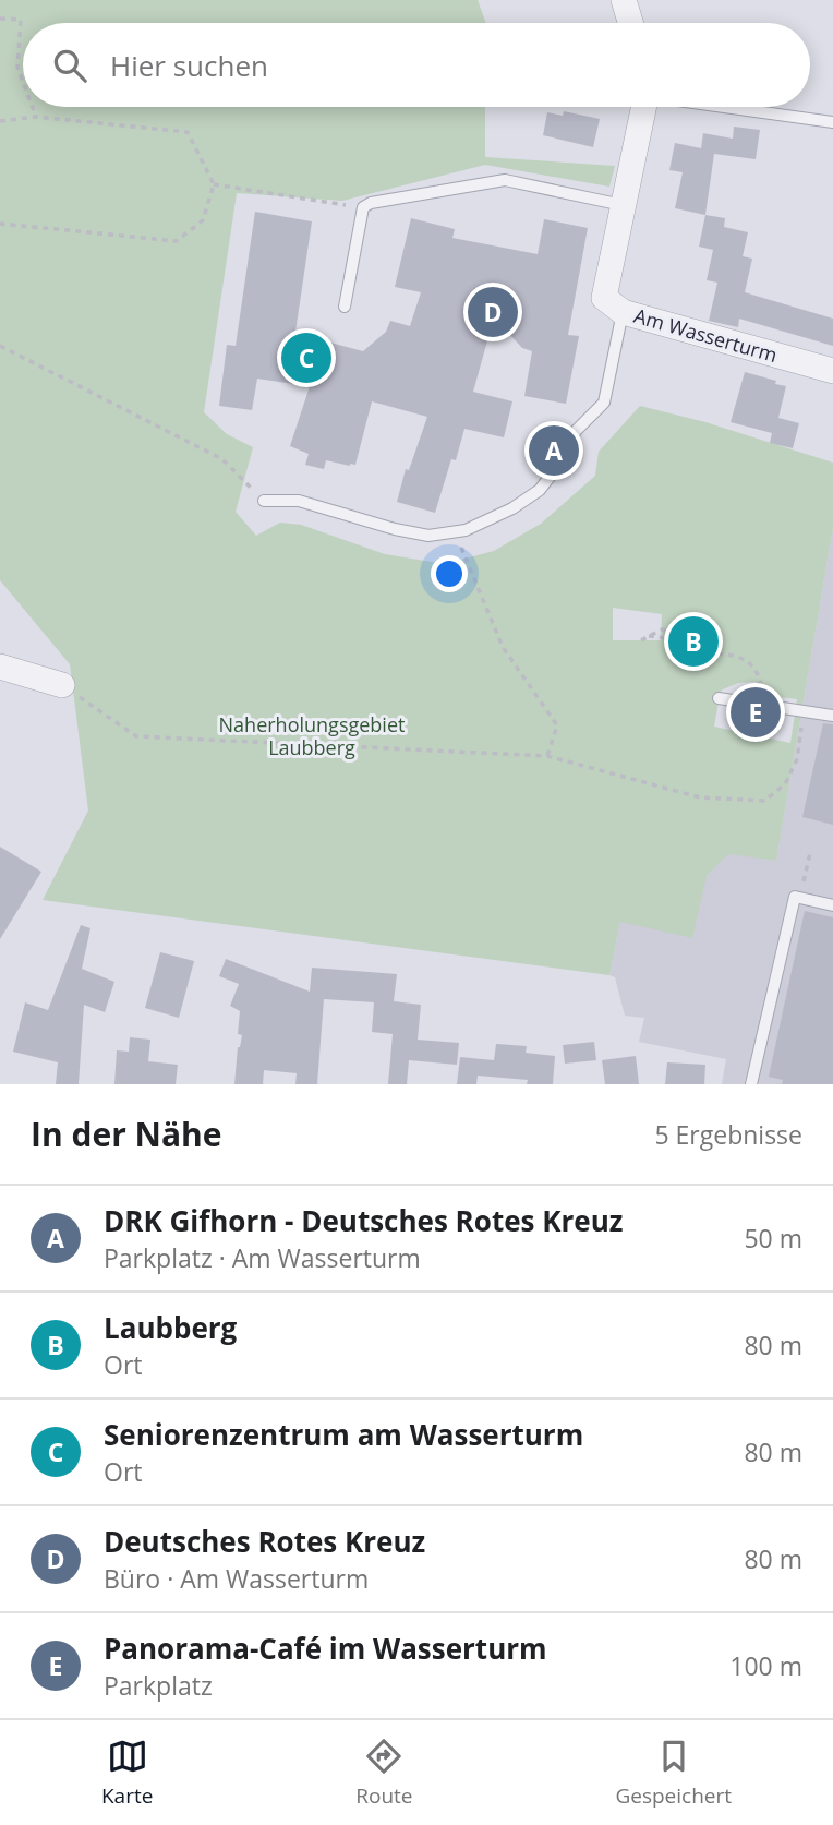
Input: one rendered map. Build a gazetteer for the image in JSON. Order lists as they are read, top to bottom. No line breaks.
{"streets":{"street":["Am Wasserturm"]},"parks":["Naherholungsgebiet Laubberg"],"page":{"search":"Hier suchen","pins":["D","C","A","B","E"],"heading":["In der Nähe","5 Ergebnisse"],"list":[{"mark":"A","name":"DRK Gifhorn - Deutsches Rotes Kreuz","note":"Parkplatz · Am Wasserturm","value":"50 m"},{"mark":"B","name":"Laubberg","note":"Ort","value":"80 m"},{"mark":"C","name":"Seniorenzentrum am Wasserturm","note":"Ort","value":"80 m"},{"mark":"D","name":"Deutsches Rotes Kreuz","note":"Büro · Am Wasserturm","value":"80 m"},{"mark":"E","name":"Panorama-Café im Wasserturm","note":"Parkplatz","value":"100 m"}],"nav":["Karte","Route","Gespeichert"]}}
